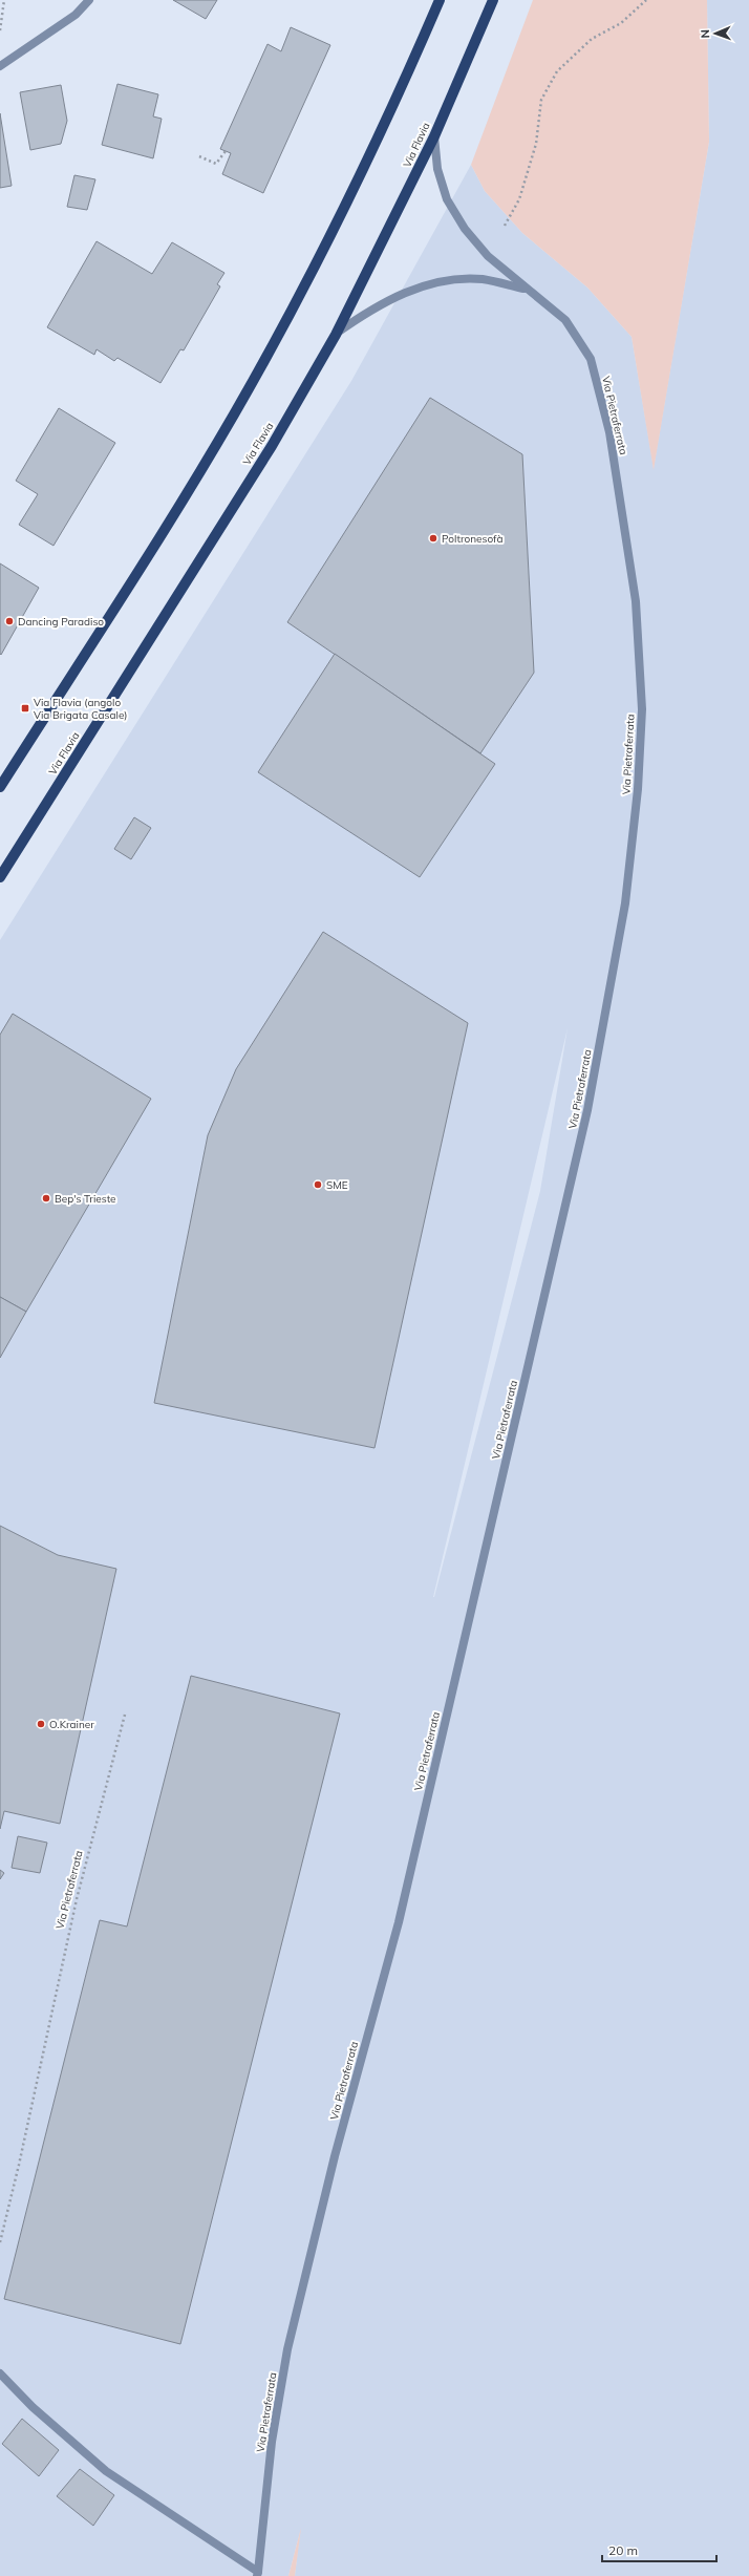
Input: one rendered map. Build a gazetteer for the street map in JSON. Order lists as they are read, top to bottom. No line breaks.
{"streets":{"main road":["Via Flavia"],"street":["Via Pietraferrata"]},"crossings":[["Via Flavia","Via Pietraferrata"]],"places":{"other":["Poltronesofà","Dancing Paradiso","SME","Bep's Trieste","O.Krainer"],"transit":["Via Flavia (angolo Via Brigata Casale)"]},"scale_bar":"20 m","north":"left"}
